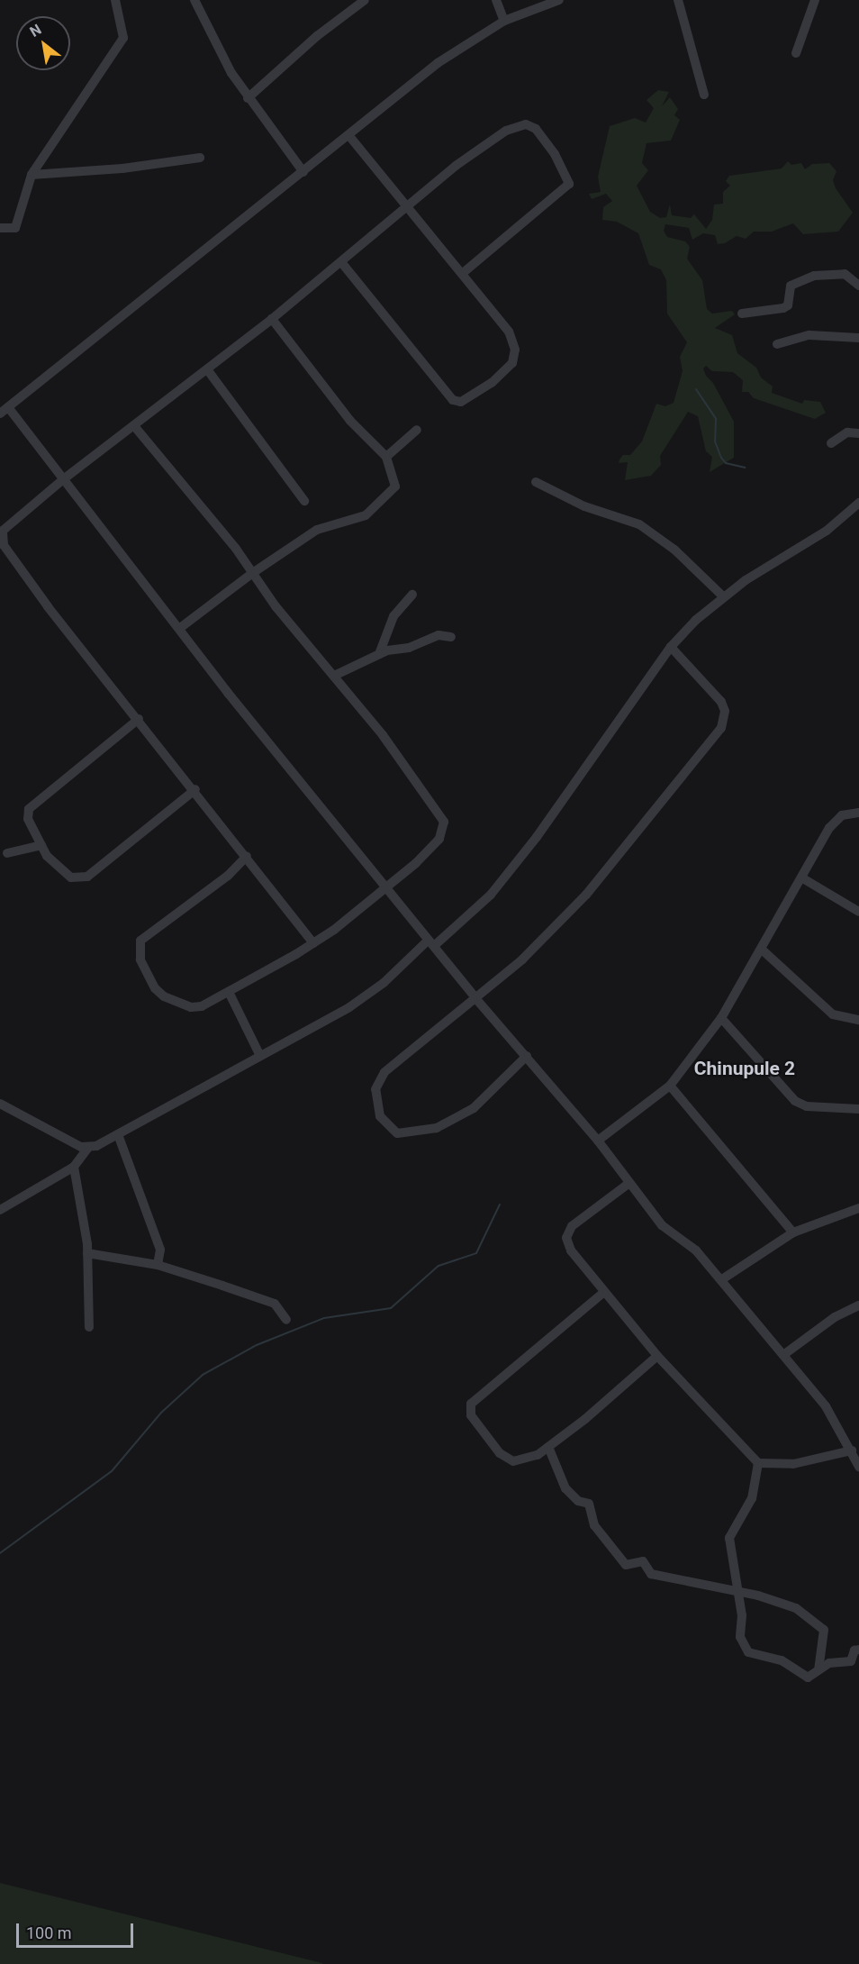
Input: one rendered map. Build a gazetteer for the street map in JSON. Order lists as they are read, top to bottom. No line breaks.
{"districts":["Chinupule 2"],"scale_bar":"100 m","north":"top left"}
